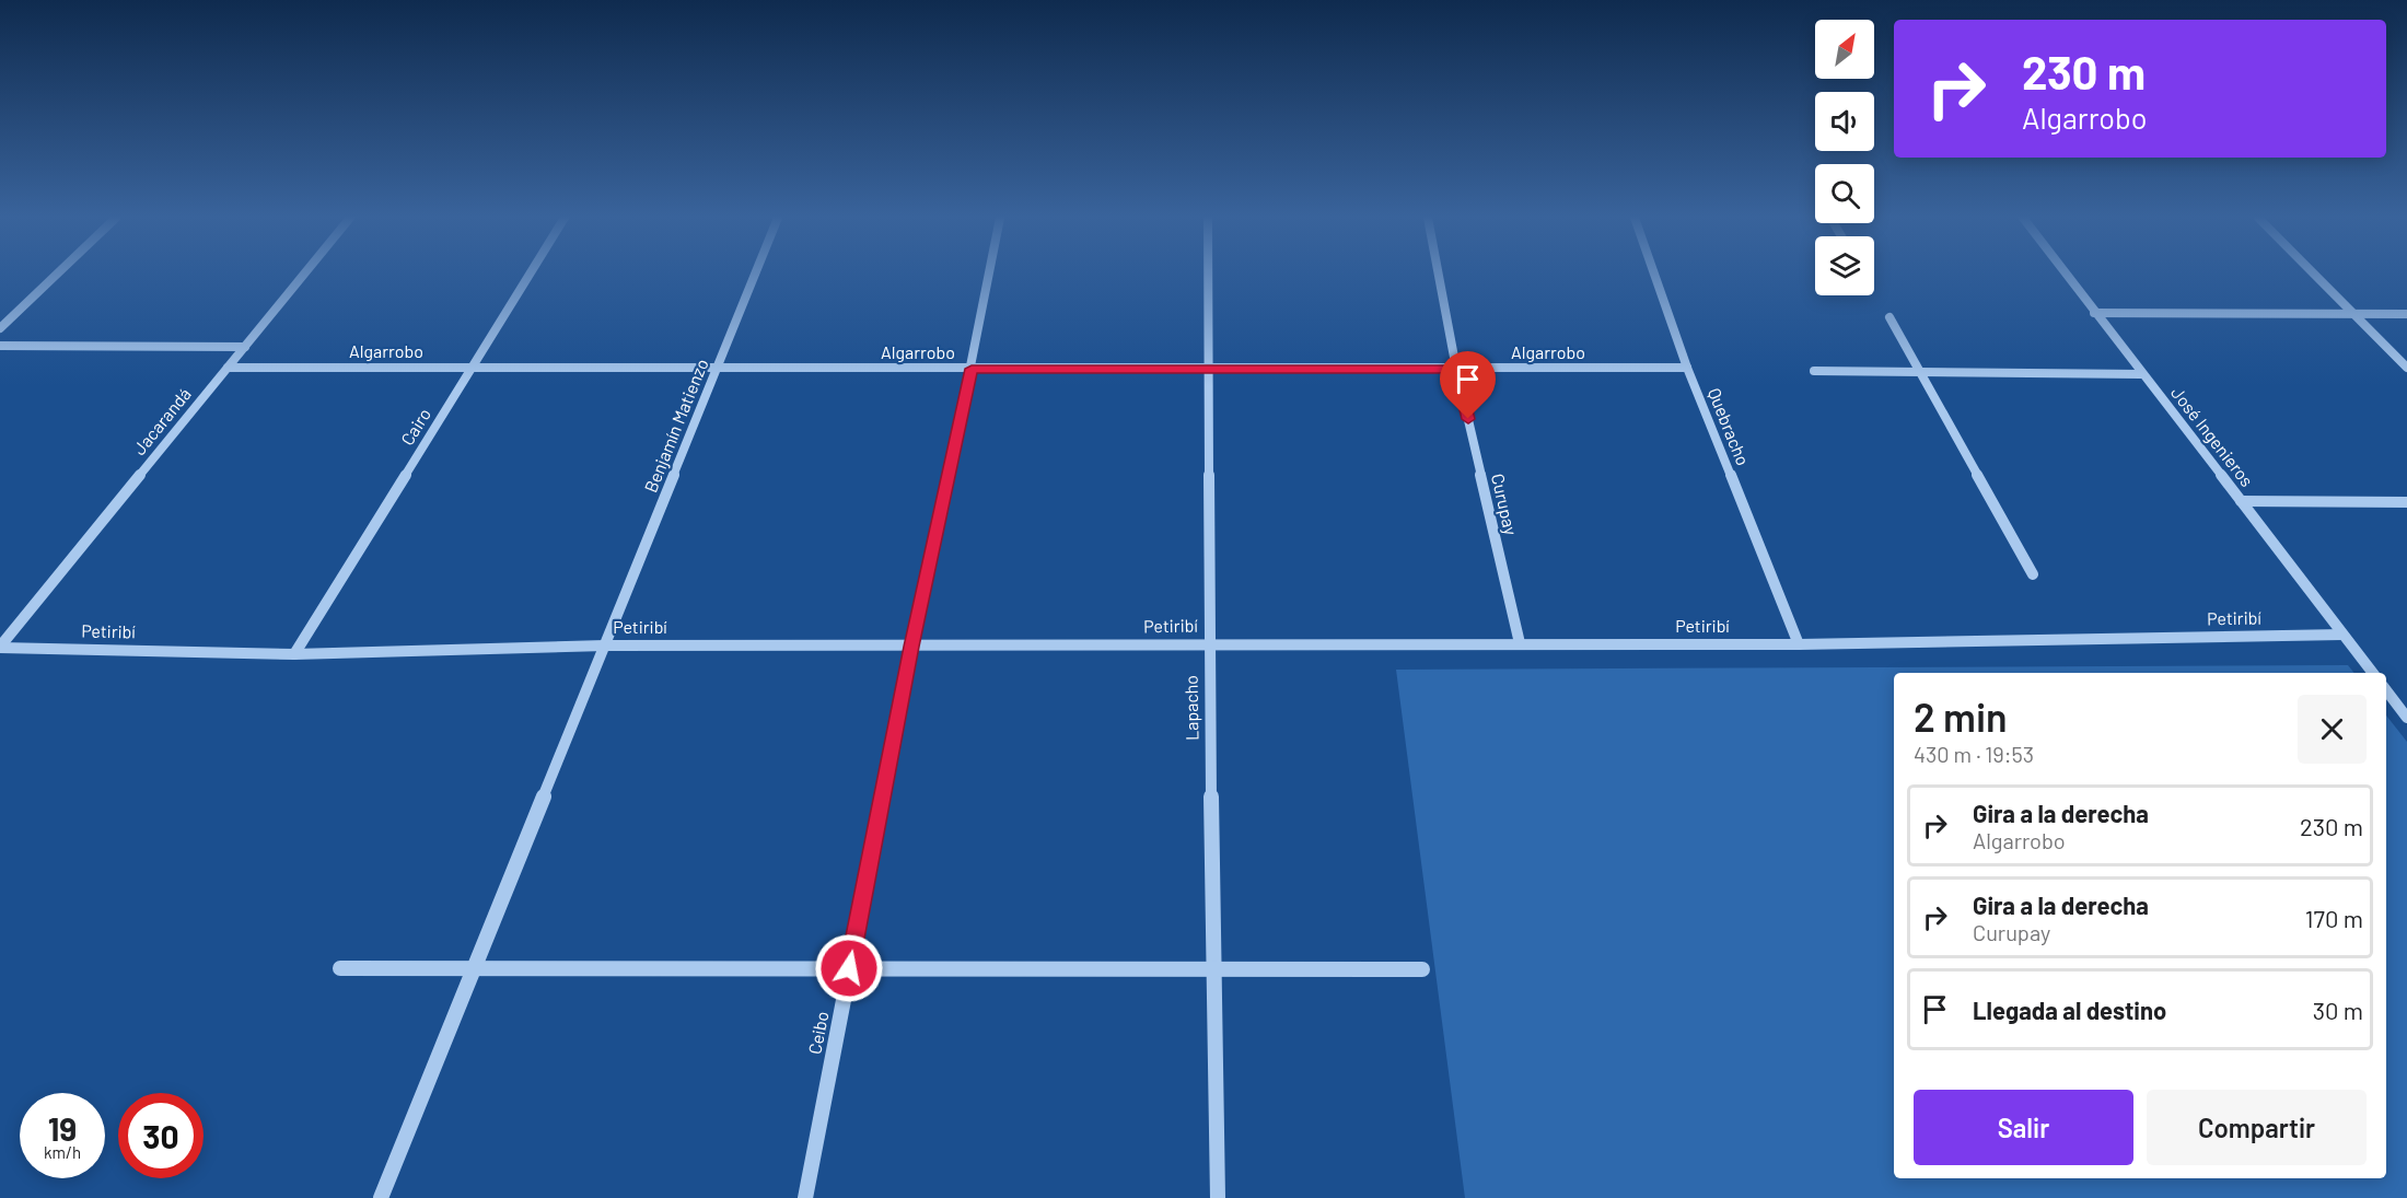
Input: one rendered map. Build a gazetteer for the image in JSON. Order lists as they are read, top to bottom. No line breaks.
{"streets":{"street":["Algarrobo","Jacarandá","Benjamín Matienzo","Cairo","Quebracho","José Ingenieros","Curupay","Petiribí","Lapacho","Ceibo"]},"crossings":[["Algarrobo","Jacarandá"],["Algarrobo","Benjamín Matienzo"],["Algarrobo","Cairo"],["Algarrobo","Quebracho"],["Algarrobo","Curupay"],["Algarrobo","Lapacho"],["Algarrobo","Ceibo"],["Jacarandá","Petiribí"],["Benjamín Matienzo","Petiribí"],["Cairo","Petiribí"],["Quebracho","Petiribí"],["José Ingenieros","Petiribí"],["Curupay","Petiribí"],["Petiribí","Lapacho"],["Petiribí","Ceibo"]],"north":"top right","page":{"turn":["230 m","Algarrobo"],"heading":["2 min","430 m · 19:53"],"list":[{"name":"Gira a la derecha","note":"Algarrobo","value":"230 m"},{"name":"Gira a la derecha","note":"Curupay","value":"170 m"},{"name":"Llegada al destino","value":"30 m"}],"buttons":["Salir","Compartir"],"speed":"19 km/h","limit":"30"}}
